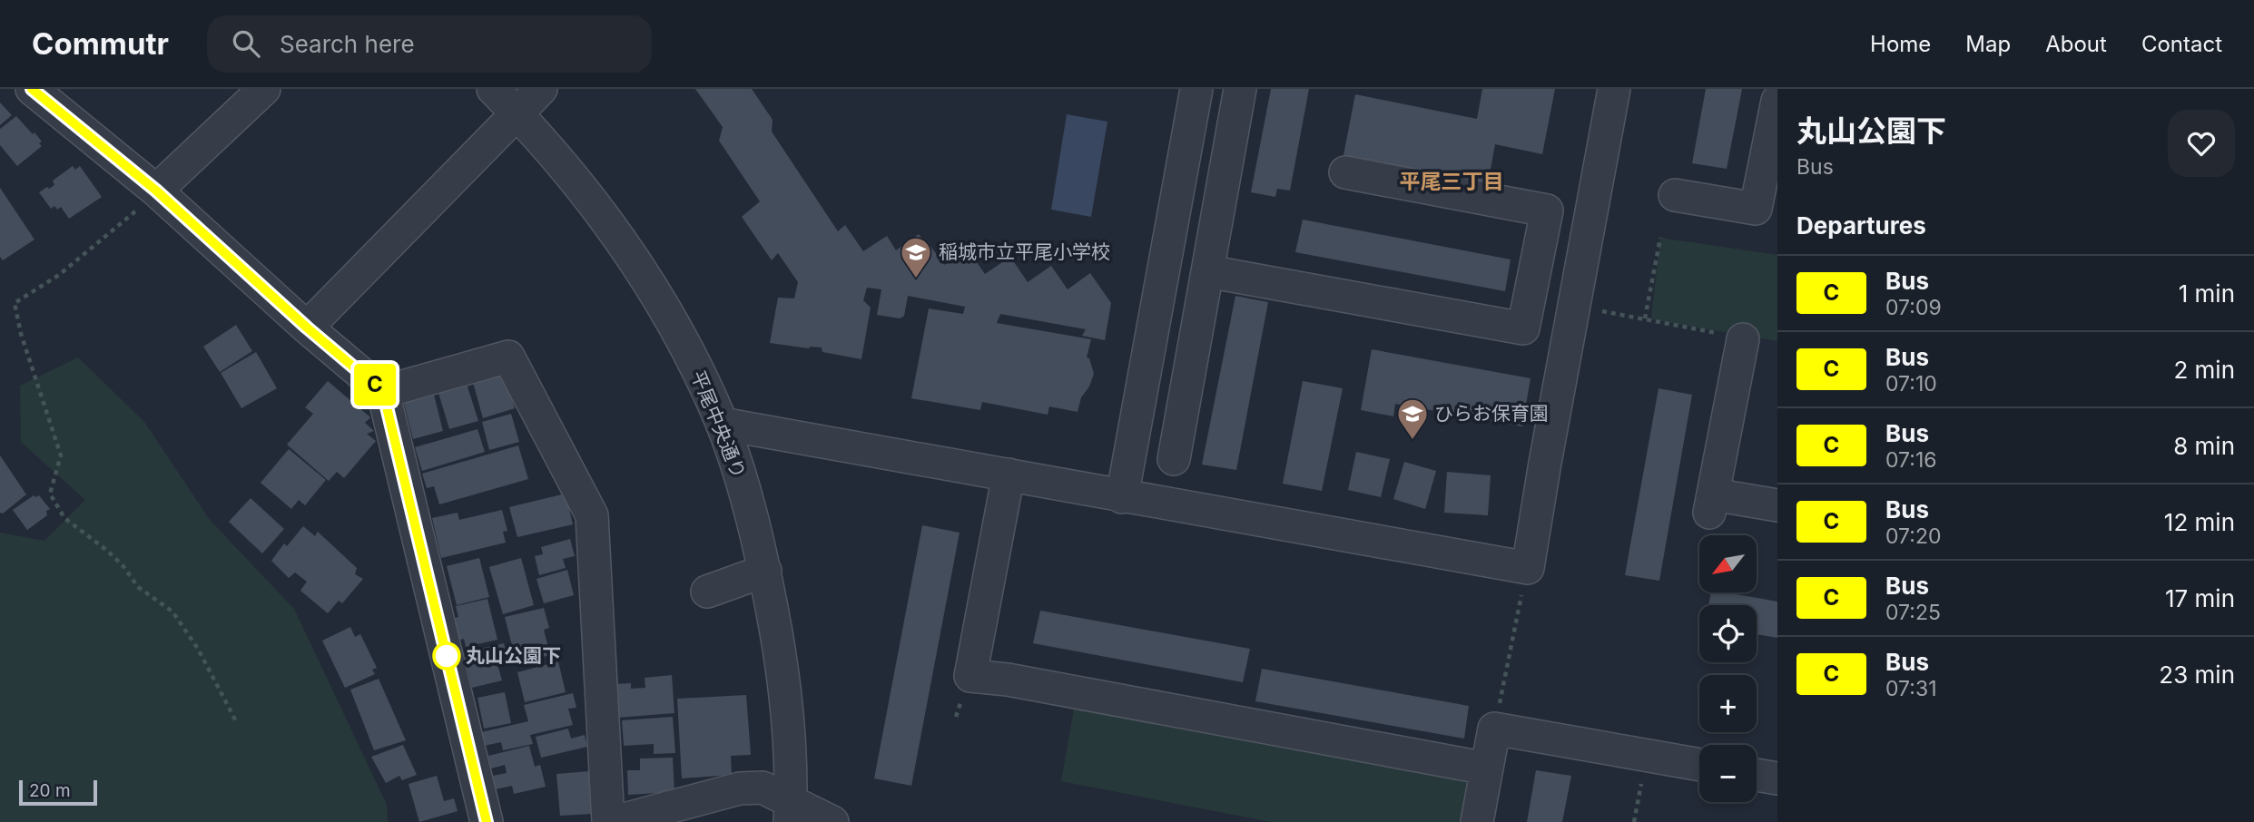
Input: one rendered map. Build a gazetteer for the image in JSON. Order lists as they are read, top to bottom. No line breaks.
{"streets":{"street":["平尾中央通り"]},"districts":["平尾三丁目"],"places":{"school or university":["稲城市立平尾小学校","ひらお保育園"],"other":["丸山公園下"]},"lines":["bus line C"],"scale_bar":"20 m","north":"bottom left","page":{"header":"Commutr","search":"Search here","nav":["Home","Map","About","Contact"],"on_map":"C","heading":[["丸山公園下","Bus"],"Departures"],"list":[{"mark":"C","name":"Bus","note":"07:09","value":"1 min"},{"mark":"C","name":"Bus","note":"07:10","value":"2 min"},{"mark":"C","name":"Bus","note":"07:16","value":"8 min"},{"mark":"C","name":"Bus","note":"07:20","value":"12 min"},{"mark":"C","name":"Bus","note":"07:25","value":"17 min"},{"mark":"C","name":"Bus","note":"07:31","value":"23 min"}],"map_buttons":["+","−"],"scale":"20 m"}}
